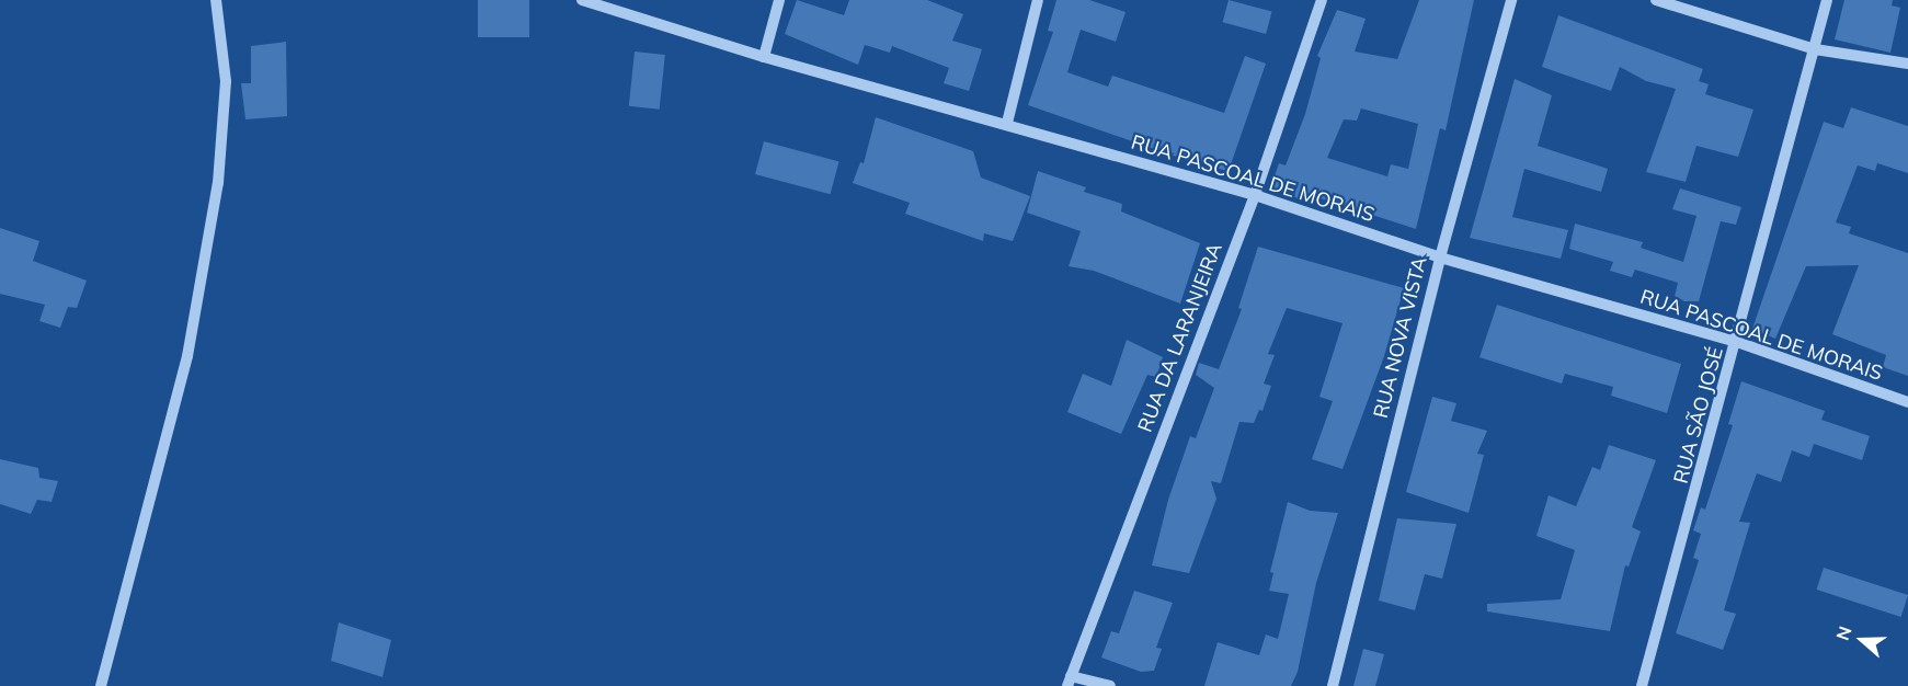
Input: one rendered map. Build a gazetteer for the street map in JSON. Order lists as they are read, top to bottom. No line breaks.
{"streets":{"street":["RUA PASCOAL DE MORAIS","RUA DA LARANJEIRA","RUA NOVA VISTA","RUA SÃO JOSÉ"]},"crossings":[["RUA PASCOAL DE MORAIS","RUA DA LARANJEIRA"],["RUA PASCOAL DE MORAIS","RUA NOVA VISTA"],["RUA PASCOAL DE MORAIS","RUA SÃO JOSÉ"]],"north":"left"}
